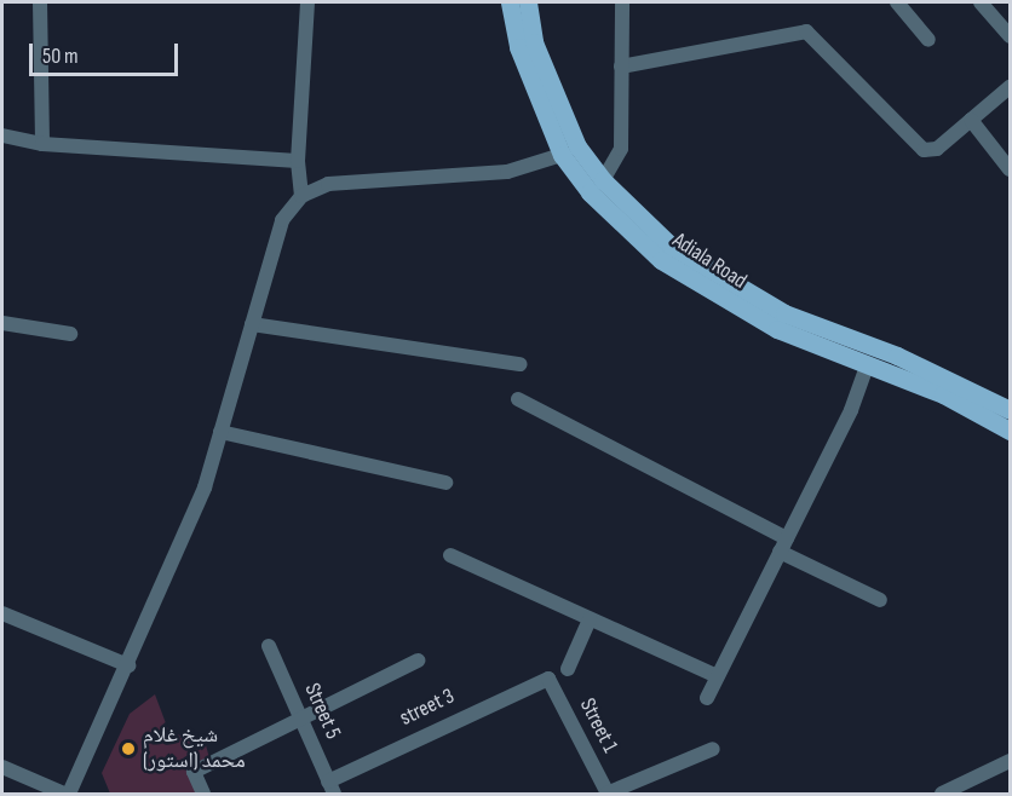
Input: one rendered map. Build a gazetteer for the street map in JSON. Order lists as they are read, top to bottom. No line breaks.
{"streets":{"main road":["Adiala Road"],"street":["street 3","Street 5","Street 1"]},"crossings":[["street 3","Street 5"],["street 3","Street 1"]],"places":["شیخ غلام محمد (استور)"],"scale_bar":"50 m"}
